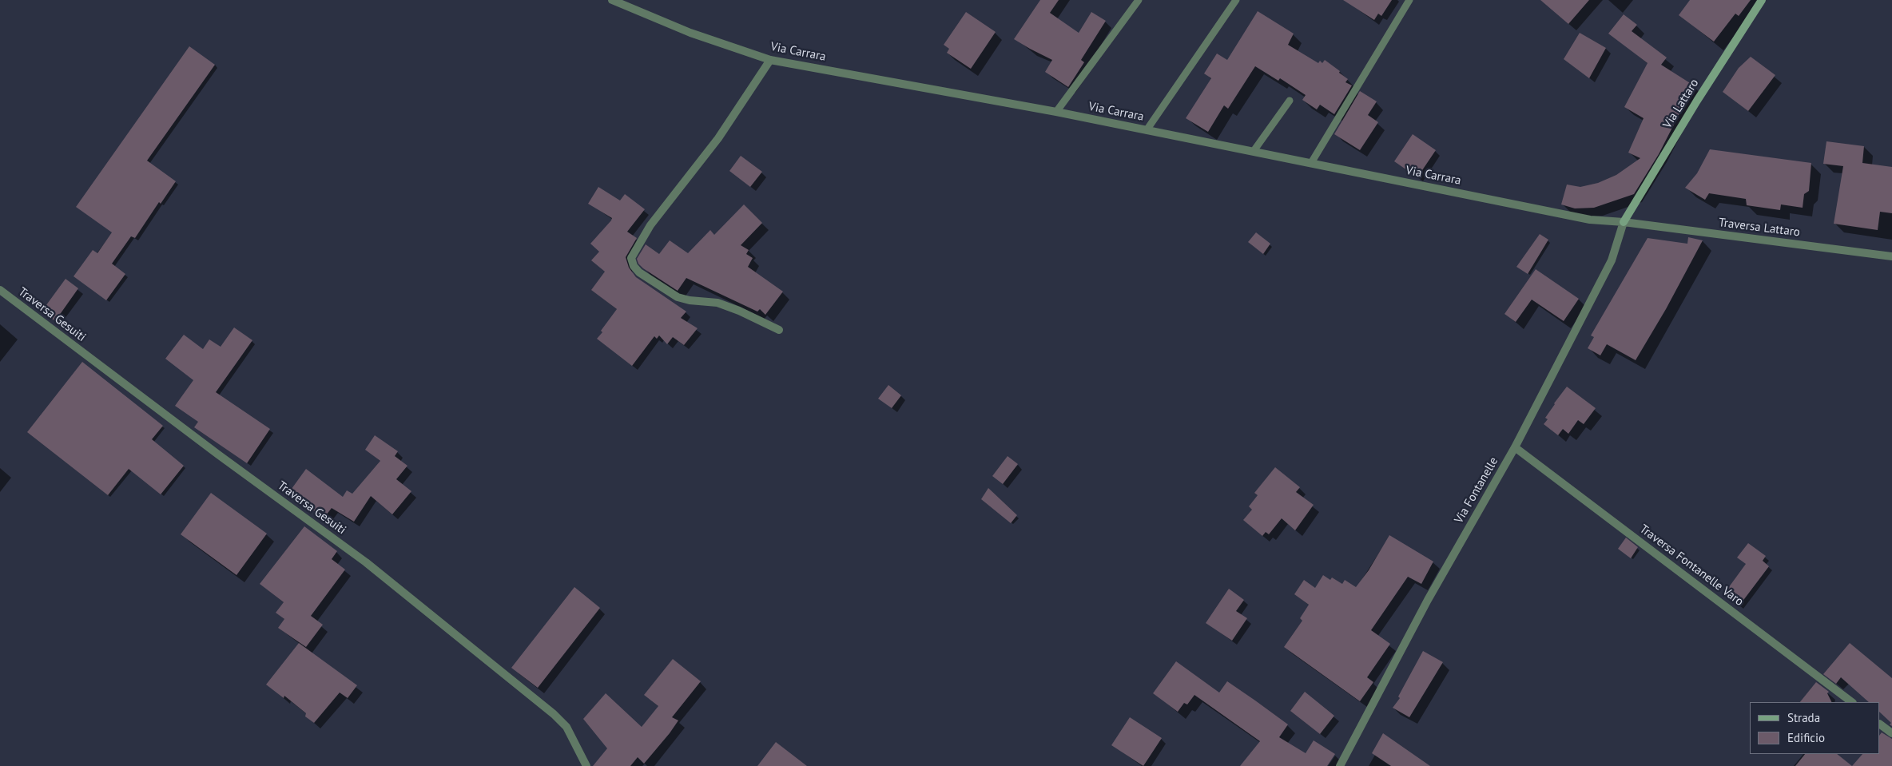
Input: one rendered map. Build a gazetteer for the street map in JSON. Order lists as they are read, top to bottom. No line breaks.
{"streets":{"street":["Via Carrara","Via Lattaro","Traversa Lattaro","Traversa Gesuiti","Via Fontanelle","Traversa Fontanelle Varo"]},"crossings":[["Via Carrara","Via Lattaro"],["Via Carrara","Traversa Lattaro"],["Via Carrara","Via Fontanelle"],["Via Lattaro","Traversa Lattaro"],["Via Lattaro","Via Fontanelle"],["Traversa Lattaro","Via Fontanelle"],["Via Fontanelle","Traversa Fontanelle Varo"]],"legend":["Strada","Edificio"]}
